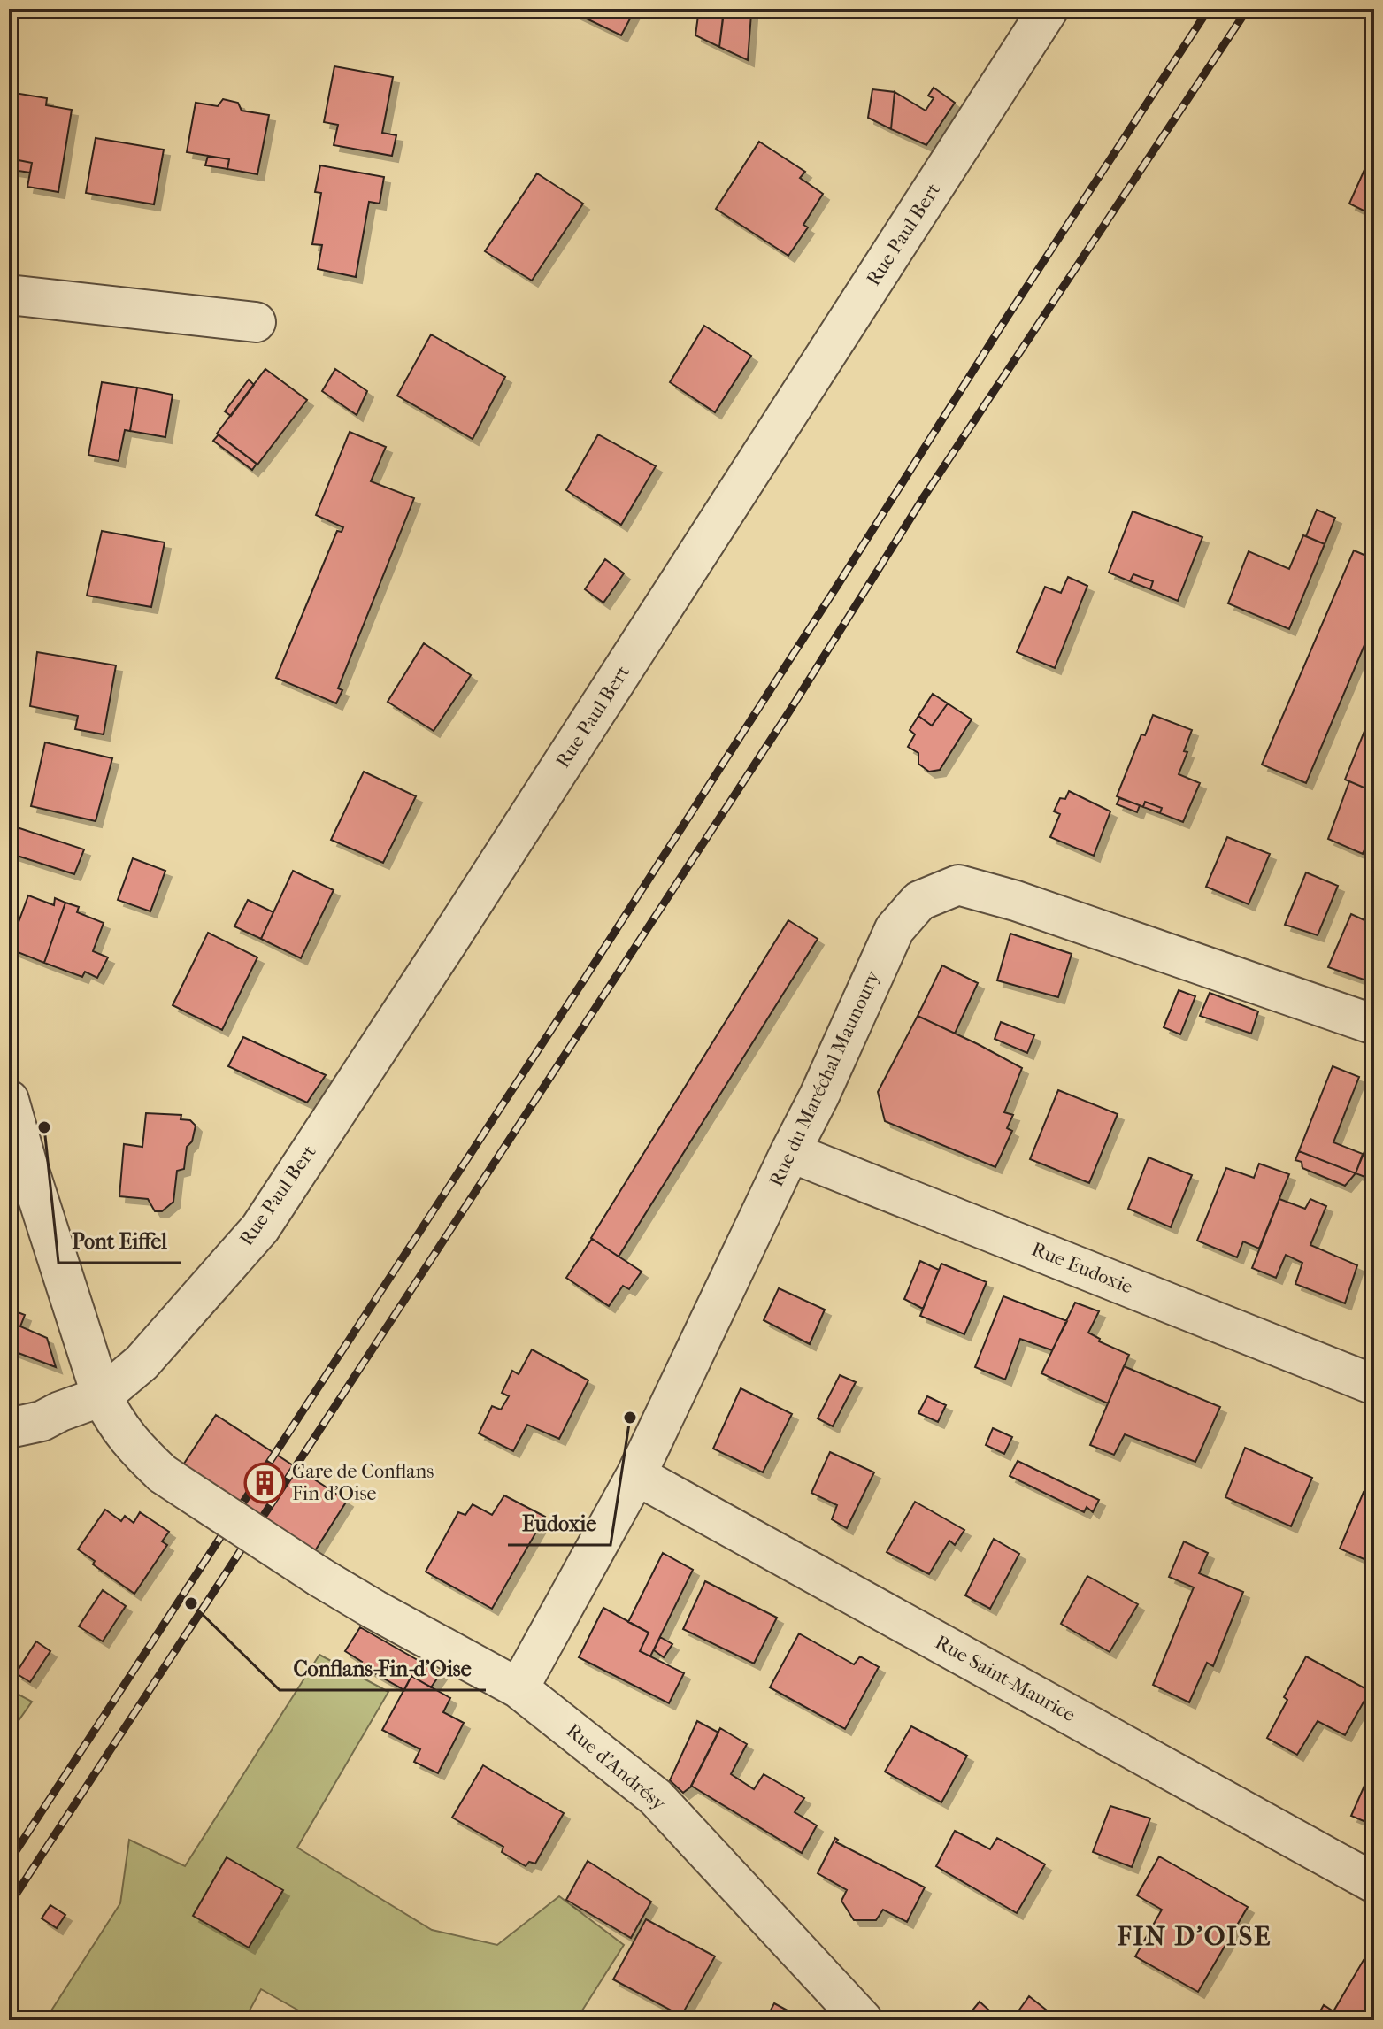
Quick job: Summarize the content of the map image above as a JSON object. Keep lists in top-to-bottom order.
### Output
{
  "streets": {
    "street": [
      "Rue Paul Bert",
      "Rue du Maréchal Maunoury",
      "Rue Eudoxie",
      "Rue Saint-Maurice",
      "Rue d'Andrésy"
    ]
  },
  "crossings": [
    ["Rue Paul Bert", "Rue d'Andrésy"],
    ["Rue du Maréchal Maunoury", "Rue Eudoxie"],
    ["Rue du Maréchal Maunoury", "Rue Saint-Maurice"],
    ["Rue du Maréchal Maunoury", "Rue d'Andrésy"]
  ],
  "districts": ["FIN D'OISE"],
  "places": {
    "other": ["Pont Eiffel", "Eudoxie", "Conflans-Fin-d'Oise"],
    "building": ["Gare de Conflans Fin d'Oise"]
  }
}
